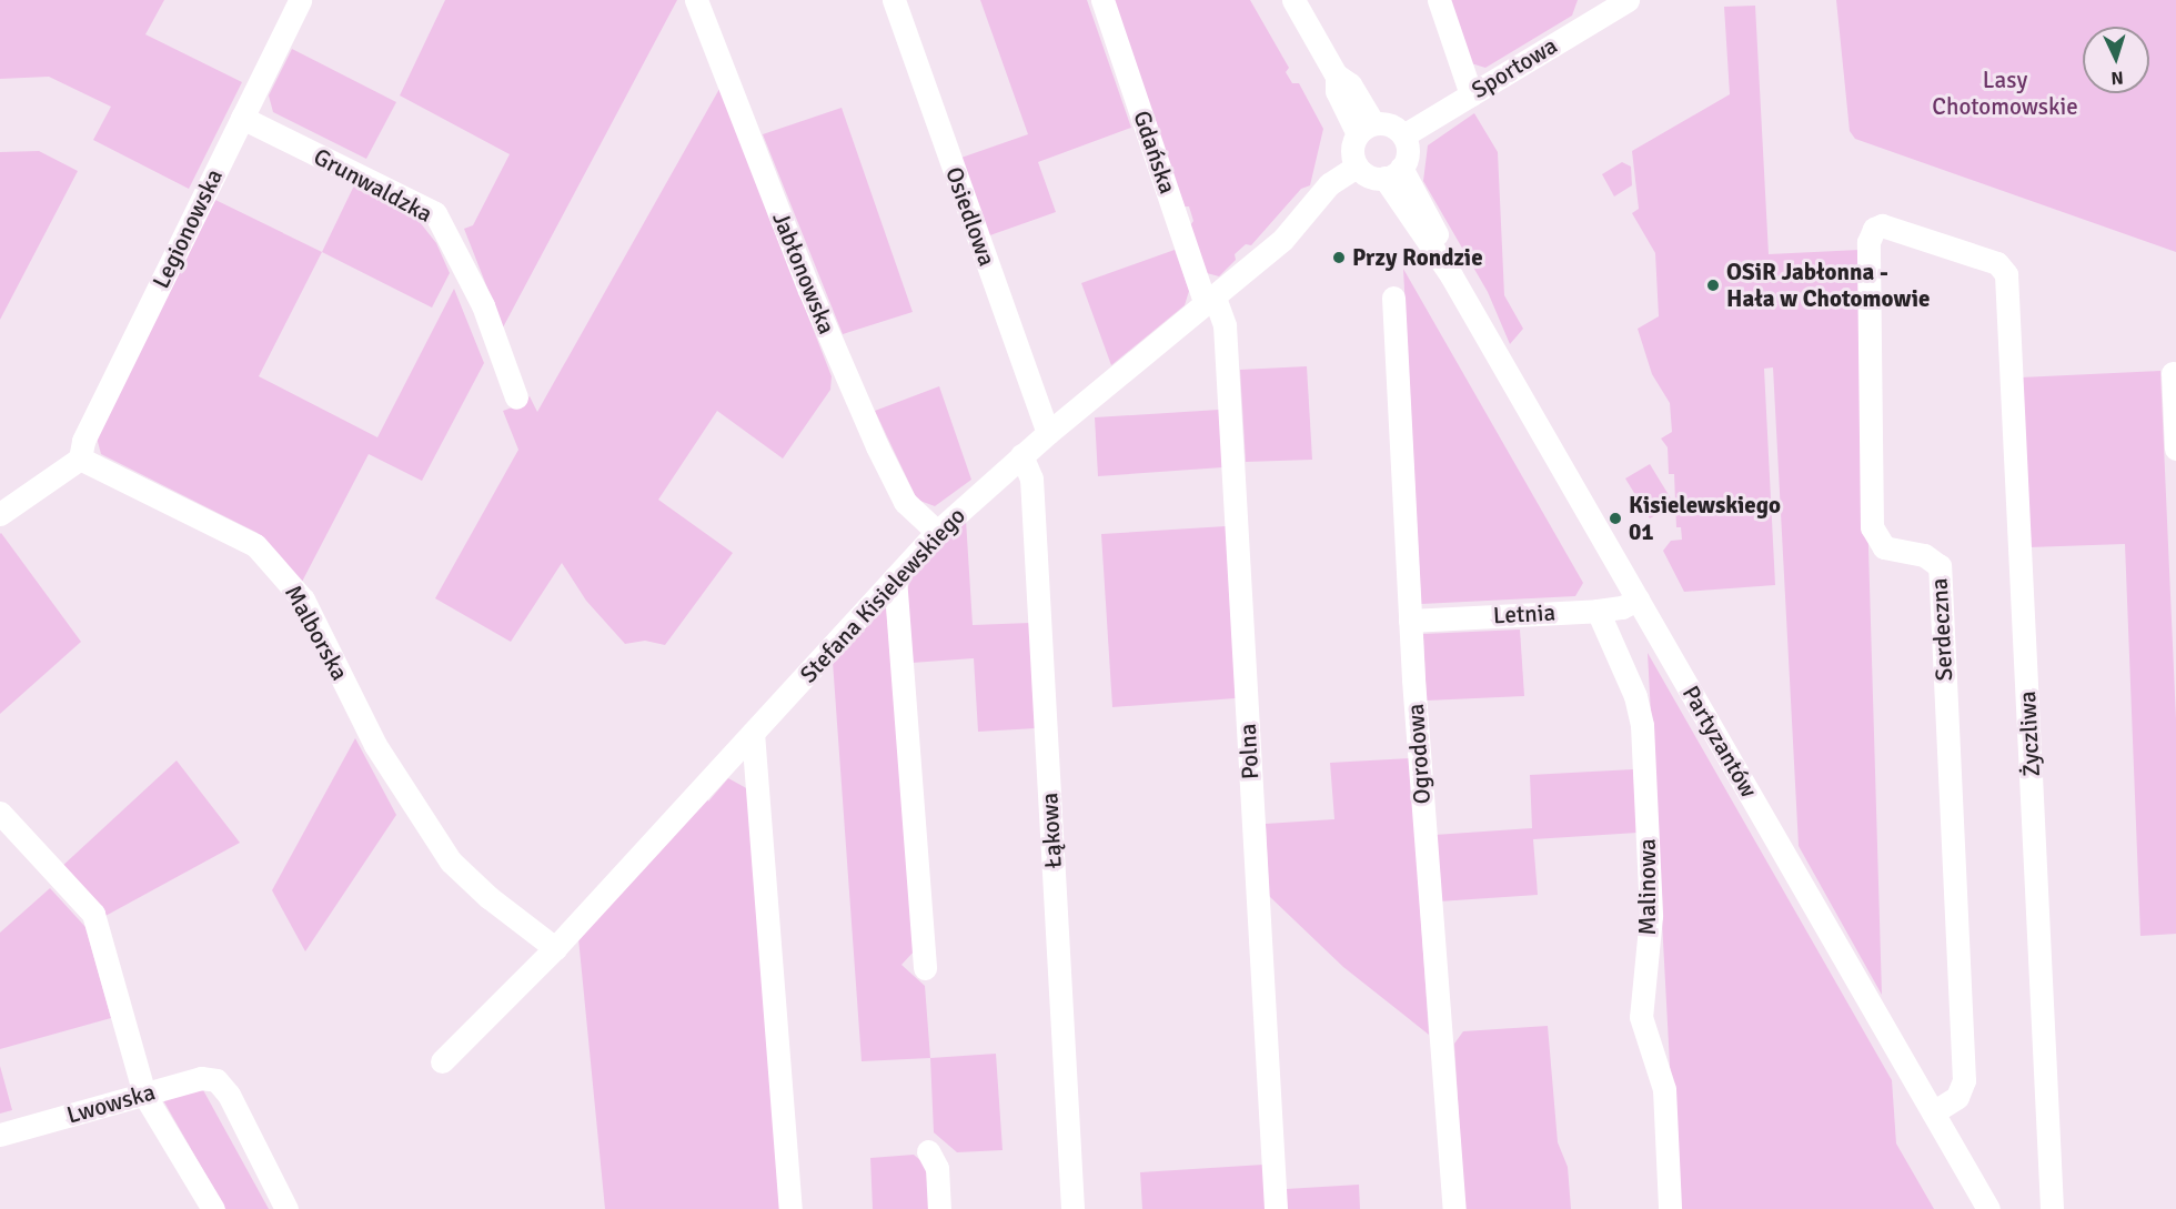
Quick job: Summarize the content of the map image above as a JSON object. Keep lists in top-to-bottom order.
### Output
{
  "streets": {
    "street": [
      "Sportowa",
      "Gdańska",
      "Grunwaldzka",
      "Osiedlowa",
      "Legionowska",
      "Jabłonowska",
      "Stefana Kisielewskiego",
      "Letnia",
      "Serdeczna",
      "Malborska",
      "Życzliwa",
      "Partyzantów",
      "Polna",
      "Ogrodowa",
      "Łąkowa",
      "Malinowa",
      "Lwowska"
    ]
  },
  "crossings": [
    ["Sportowa", "Stefana Kisielewskiego"],
    ["Sportowa", "Partyzantów"],
    ["Gdańska", "Stefana Kisielewskiego"],
    ["Gdańska", "Polna"],
    ["Grunwaldzka", "Legionowska"],
    ["Osiedlowa", "Stefana Kisielewskiego"],
    ["Legionowska", "Malborska"],
    ["Jabłonowska", "Stefana Kisielewskiego"],
    ["Stefana Kisielewskiego", "Malborska"],
    ["Stefana Kisielewskiego", "Partyzantów"],
    ["Stefana Kisielewskiego", "Polna"],
    ["Stefana Kisielewskiego", "Łąkowa"],
    ["Letnia", "Partyzantów"],
    ["Letnia", "Ogrodowa"],
    ["Letnia", "Malinowa"],
    ["Serdeczna", "Życzliwa"],
    ["Serdeczna", "Partyzantów"]
  ],
  "parks": ["Lasy Chotomowskie"],
  "places": ["Przy Rondzie", "OSiR Jabłonna - Hała w Chotomowie", "Kisielewskiego 01"],
  "north": "bottom"
}
